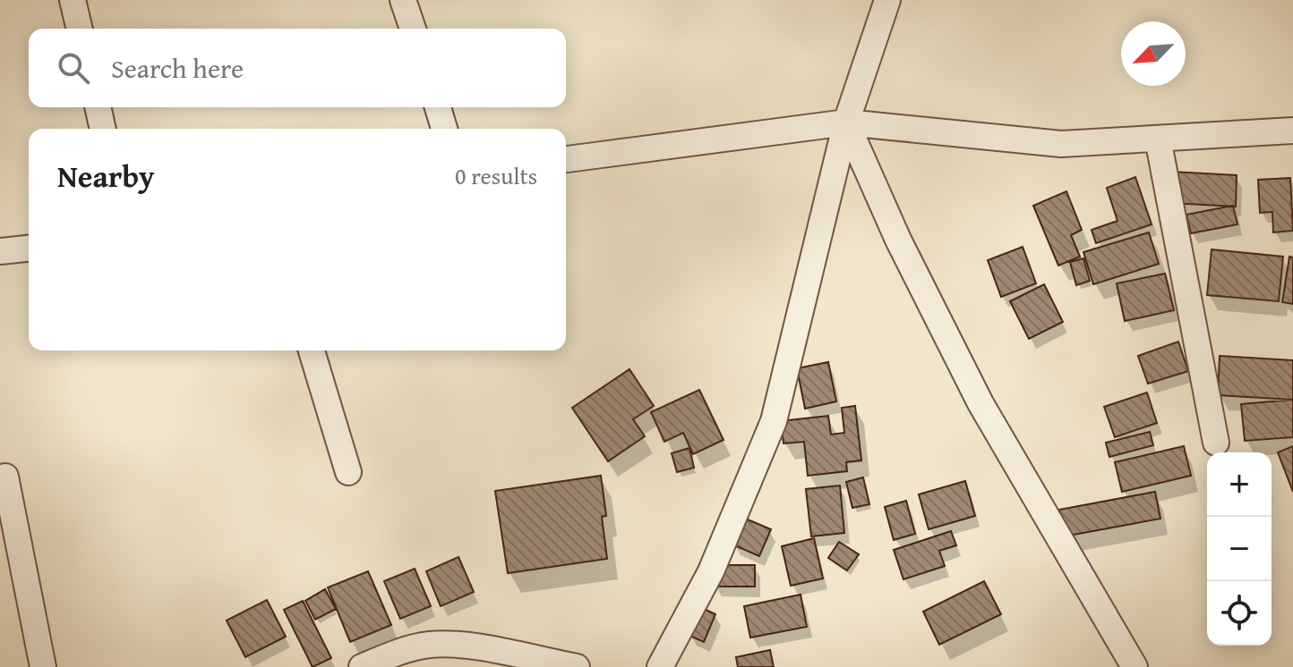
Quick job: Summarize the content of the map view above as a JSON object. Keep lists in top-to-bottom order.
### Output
{
  "north": "bottom left",
  "page": {
    "search": "Search here",
    "heading": ["Nearby", "0 results"],
    "map_buttons": ["+", "−"]
  }
}
